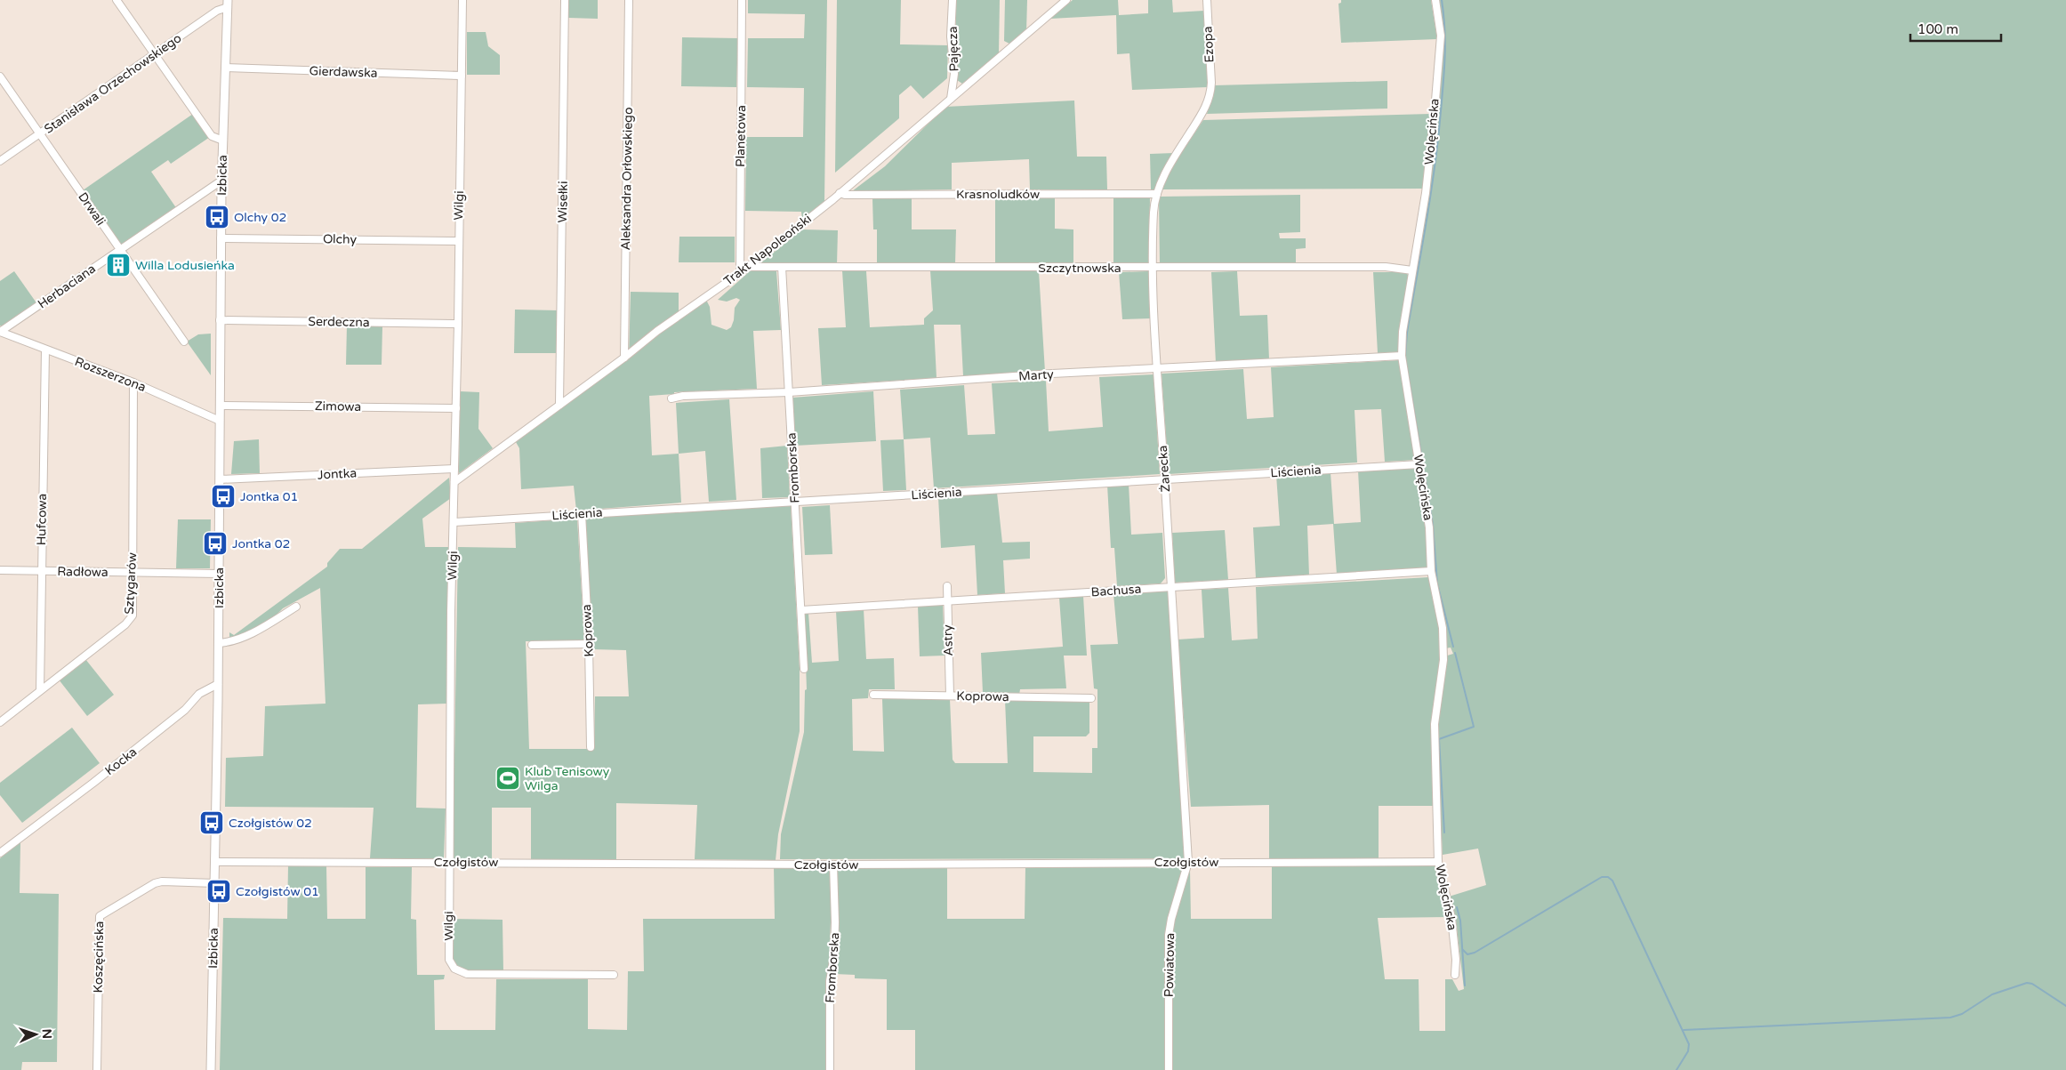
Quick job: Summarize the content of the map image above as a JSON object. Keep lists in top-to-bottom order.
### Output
{
  "streets": {
    "street": [
      "Ezopa",
      "Pajęcza",
      "Gierdawska",
      "Stanisława Orzechowskiego",
      "Wolęcińska",
      "Planetowa",
      "Izbicka",
      "Aleksandra Orłowskiego",
      "Krasnoludków",
      "Wisełki",
      "Wilgi",
      "Drwali",
      "Olchy",
      "Trakt Napoleoński",
      "Szczytnowska",
      "Herbaciana",
      "Serdeczna",
      "Rozszerzona",
      "Marty",
      "Zimowa",
      "Fromborska",
      "Żarecka",
      "Liścienia",
      "Jontka",
      "Hufcowa",
      "Radłowa",
      "Sztygarów",
      "Bachusa",
      "Koprowa",
      "Astry",
      "Kocka",
      "Czołgistów",
      "Koszęcińska",
      "Powiatowa"
    ]
  },
  "crossings": [
    ["Ezopa", "Żarecka"],
    ["Pajęcza", "Trakt Napoleoński"],
    ["Gierdawska", "Izbicka"],
    ["Gierdawska", "Wilgi"],
    ["Stanisława Orzechowskiego", "Izbicka"],
    ["Stanisława Orzechowskiego", "Drwali"],
    ["Wolęcińska", "Szczytnowska"],
    ["Wolęcińska", "Marty"],
    ["Wolęcińska", "Liścienia"],
    ["Wolęcińska", "Bachusa"],
    ["Wolęcińska", "Czołgistów"],
    ["Planetowa", "Trakt Napoleoński"],
    ["Izbicka", "Olchy"],
    ["Izbicka", "Herbaciana"],
    ["Izbicka", "Serdeczna"],
    ["Izbicka", "Rozszerzona"],
    ["Izbicka", "Zimowa"],
    ["Izbicka", "Jontka"],
    ["Izbicka", "Radłowa"],
    ["Izbicka", "Kocka"],
    ["Izbicka", "Czołgistów"],
    ["Izbicka", "Koszęcińska"],
    ["Aleksandra Orłowskiego", "Trakt Napoleoński"],
    ["Krasnoludków", "Trakt Napoleoński"],
    ["Krasnoludków", "Żarecka"],
    ["Wisełki", "Trakt Napoleoński"],
    ["Wilgi", "Olchy"],
    ["Wilgi", "Trakt Napoleoński"],
    ["Wilgi", "Serdeczna"],
    ["Wilgi", "Zimowa"],
    ["Wilgi", "Liścienia"],
    ["Wilgi", "Jontka"],
    ["Wilgi", "Czołgistów"],
    ["Drwali", "Herbaciana"],
    ["Trakt Napoleoński", "Szczytnowska"],
    ["Szczytnowska", "Fromborska"],
    ["Szczytnowska", "Żarecka"],
    ["Herbaciana", "Rozszerzona"],
    ["Rozszerzona", "Hufcowa"],
    ["Rozszerzona", "Sztygarów"],
    ["Marty", "Fromborska"],
    ["Marty", "Żarecka"],
    ["Fromborska", "Liścienia"],
    ["Fromborska", "Bachusa"],
    ["Fromborska", "Czołgistów"],
    ["Żarecka", "Liścienia"],
    ["Żarecka", "Bachusa"],
    ["Żarecka", "Czołgistów"],
    ["Żarecka", "Powiatowa"],
    ["Liścienia", "Koprowa"],
    ["Hufcowa", "Radłowa"],
    ["Hufcowa", "Sztygarów"],
    ["Radłowa", "Sztygarów"],
    ["Bachusa", "Astry"],
    ["Koprowa", "Astry"],
    ["Czołgistów", "Powiatowa"]
  ],
  "places": {
    "bus stop": [
      "Olchy 02",
      "Jontka 01",
      "Jontka 02",
      "Czołgistów 02",
      "Czołgistów 01"
    ],
    "building": ["Willa Lodusieńka"],
    "sports": ["Klub Tenisowy Wilga"]
  },
  "scale_bar": "100 m",
  "north": "right"
}
